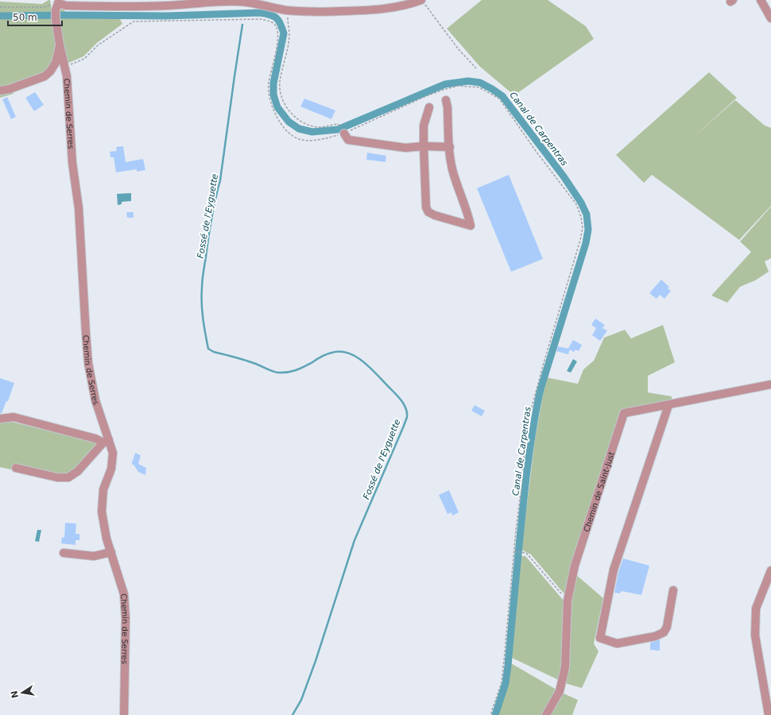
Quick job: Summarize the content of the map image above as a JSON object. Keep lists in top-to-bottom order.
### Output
{
  "streets": {
    "street": ["Chemin de Serres", "Chemin de Saint-Just"]
  },
  "water": ["Canal de Carpentras", "Fossé de l'Eyguette"],
  "scale_bar": "50 m",
  "north": "left"
}
